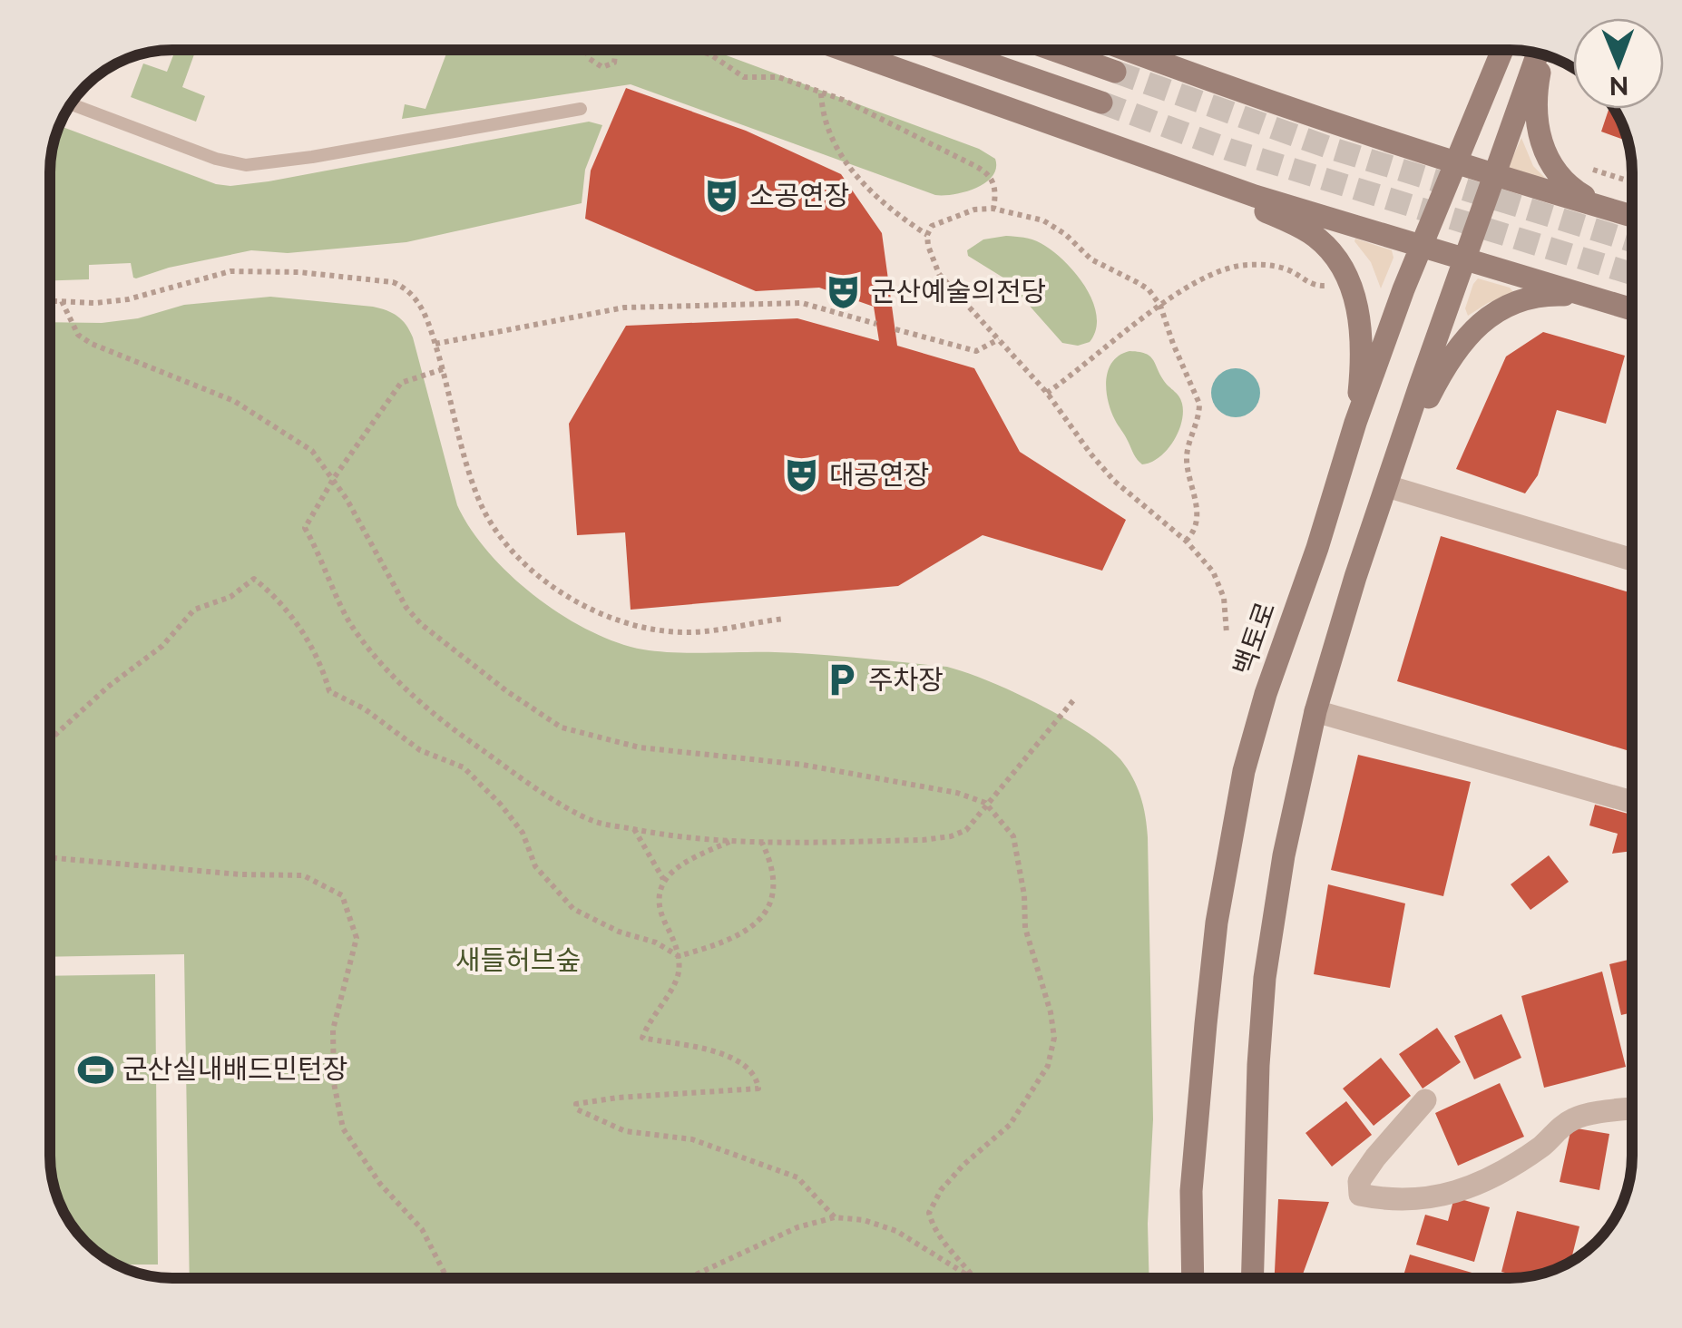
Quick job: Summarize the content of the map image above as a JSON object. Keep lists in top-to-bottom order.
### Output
{
  "streets": {
    "street": ["백토로"]
  },
  "parks": ["새들허브숲"],
  "places": {
    "theatre": ["소공연장", "군산예술의전당", "대공연장"],
    "parking": ["주차장"],
    "sports": ["군산실내배드민턴장"]
  },
  "north": "bottom"
}
